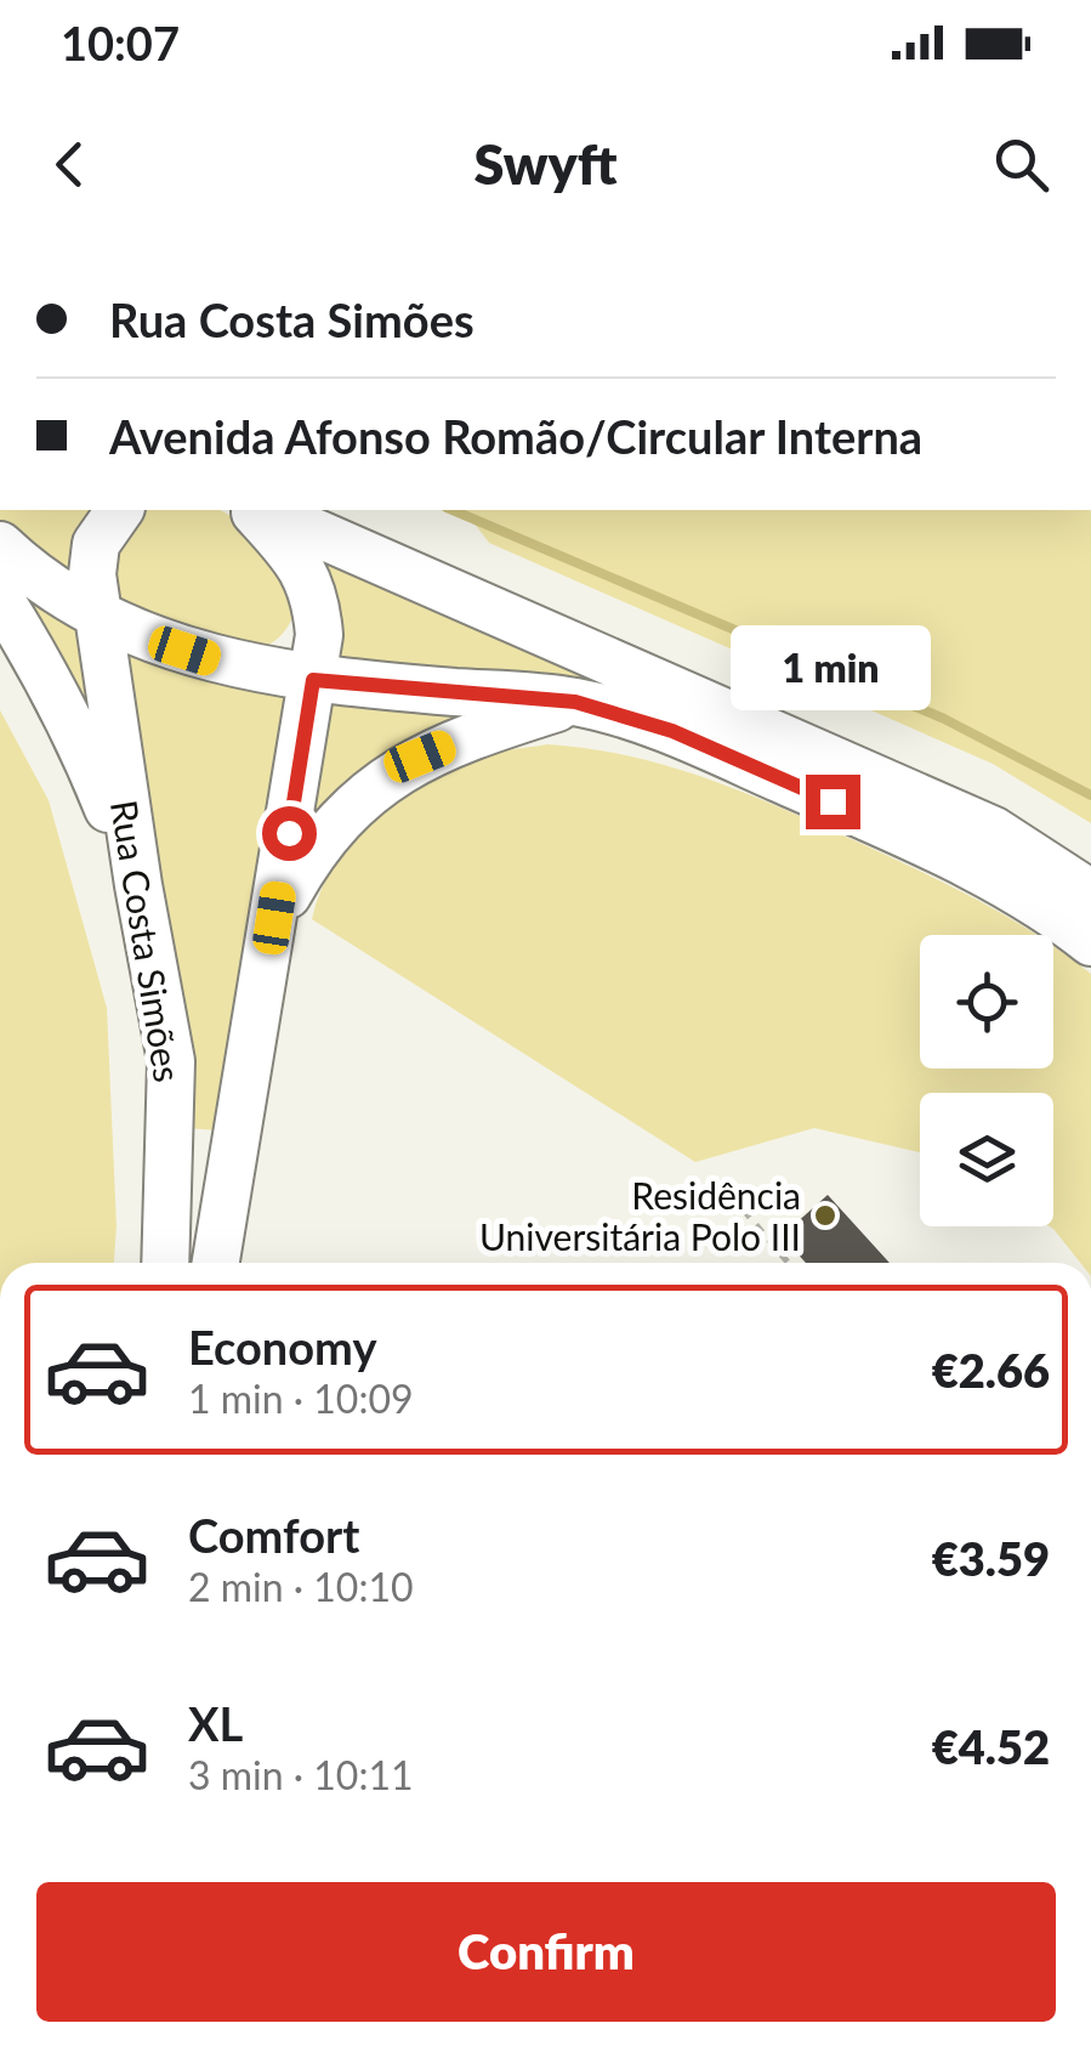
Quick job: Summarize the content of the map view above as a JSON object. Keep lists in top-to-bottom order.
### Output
{
  "streets": {
    "main road": ["Rua Costa Simões"]
  },
  "places": ["Residência Universitária Polo III"],
  "page": {
    "status": "10:07",
    "header": "Swyft",
    "banner": ["Rua Costa Simões", "Avenida Afonso Romão/Circular Interna"],
    "bubble": "1 min",
    "list": [
      {
        "name": "Economy",
        "note": "1 min · 10:09",
        "value": "€2.66"
      },
      {
        "name": "Comfort",
        "note": "2 min · 10:10",
        "value": "€3.59"
      },
      {
        "name": "XL",
        "note": "3 min · 10:11",
        "value": "€4.52"
      }
    ],
    "buttons": "Confirm"
  }
}
